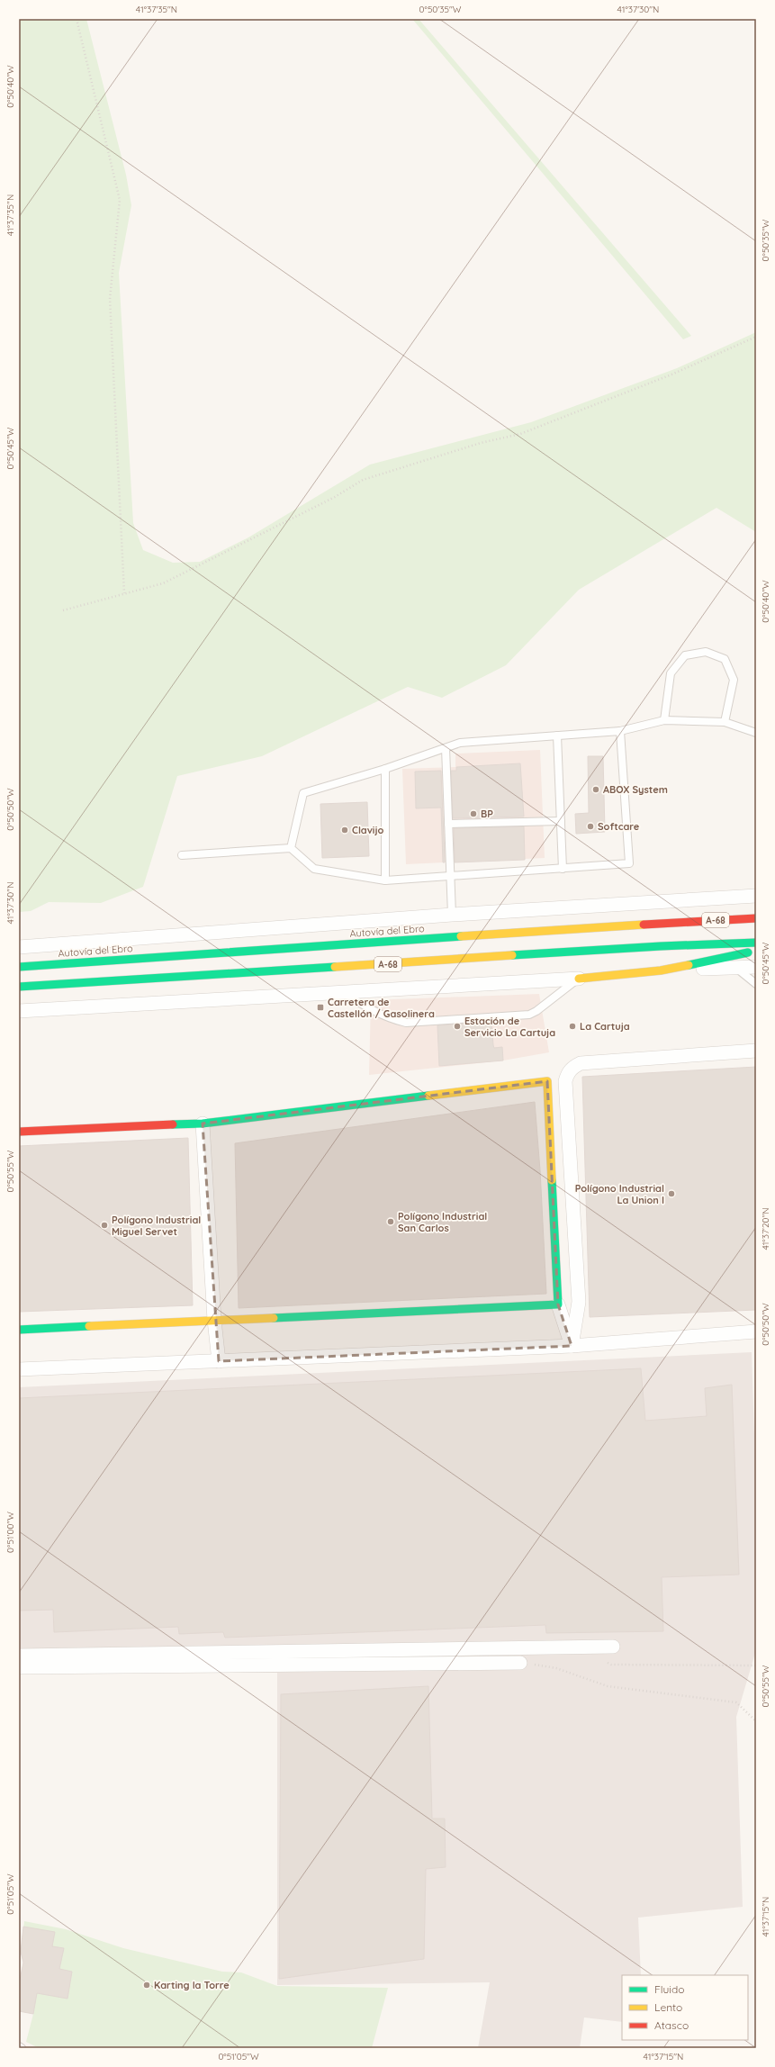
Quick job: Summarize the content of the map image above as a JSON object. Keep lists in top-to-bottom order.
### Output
{
  "streets": {
    "main road": ["A-68", "Autovía del Ebro"]
  },
  "places": {
    "other": [
      "ABOX System",
      "BP",
      "Softcare",
      "Clavijo",
      "Estación de Servicio La Cartuja",
      "La Cartuja",
      "Polígono Industrial La Union I",
      "Polígono Industrial San Carlos",
      "Polígono Industrial Miguel Servet",
      "Karting la Torre"
    ],
    "transit": ["Carretera de Castellón / Gasolinera"]
  },
  "legend": ["Fluido", "Lento", "Atasco"],
  "coordinates": [
    "41°37'35\"N",
    "0°50'35\"W",
    "41°37'30\"N",
    "0°50'40\"W",
    "0°50'45\"W",
    "0°50'50\"W",
    "0°50'55\"W",
    "41°37'20\"N",
    "0°51'00\"W",
    "0°51'05\"W",
    "41°37'15\"N"
  ]
}
